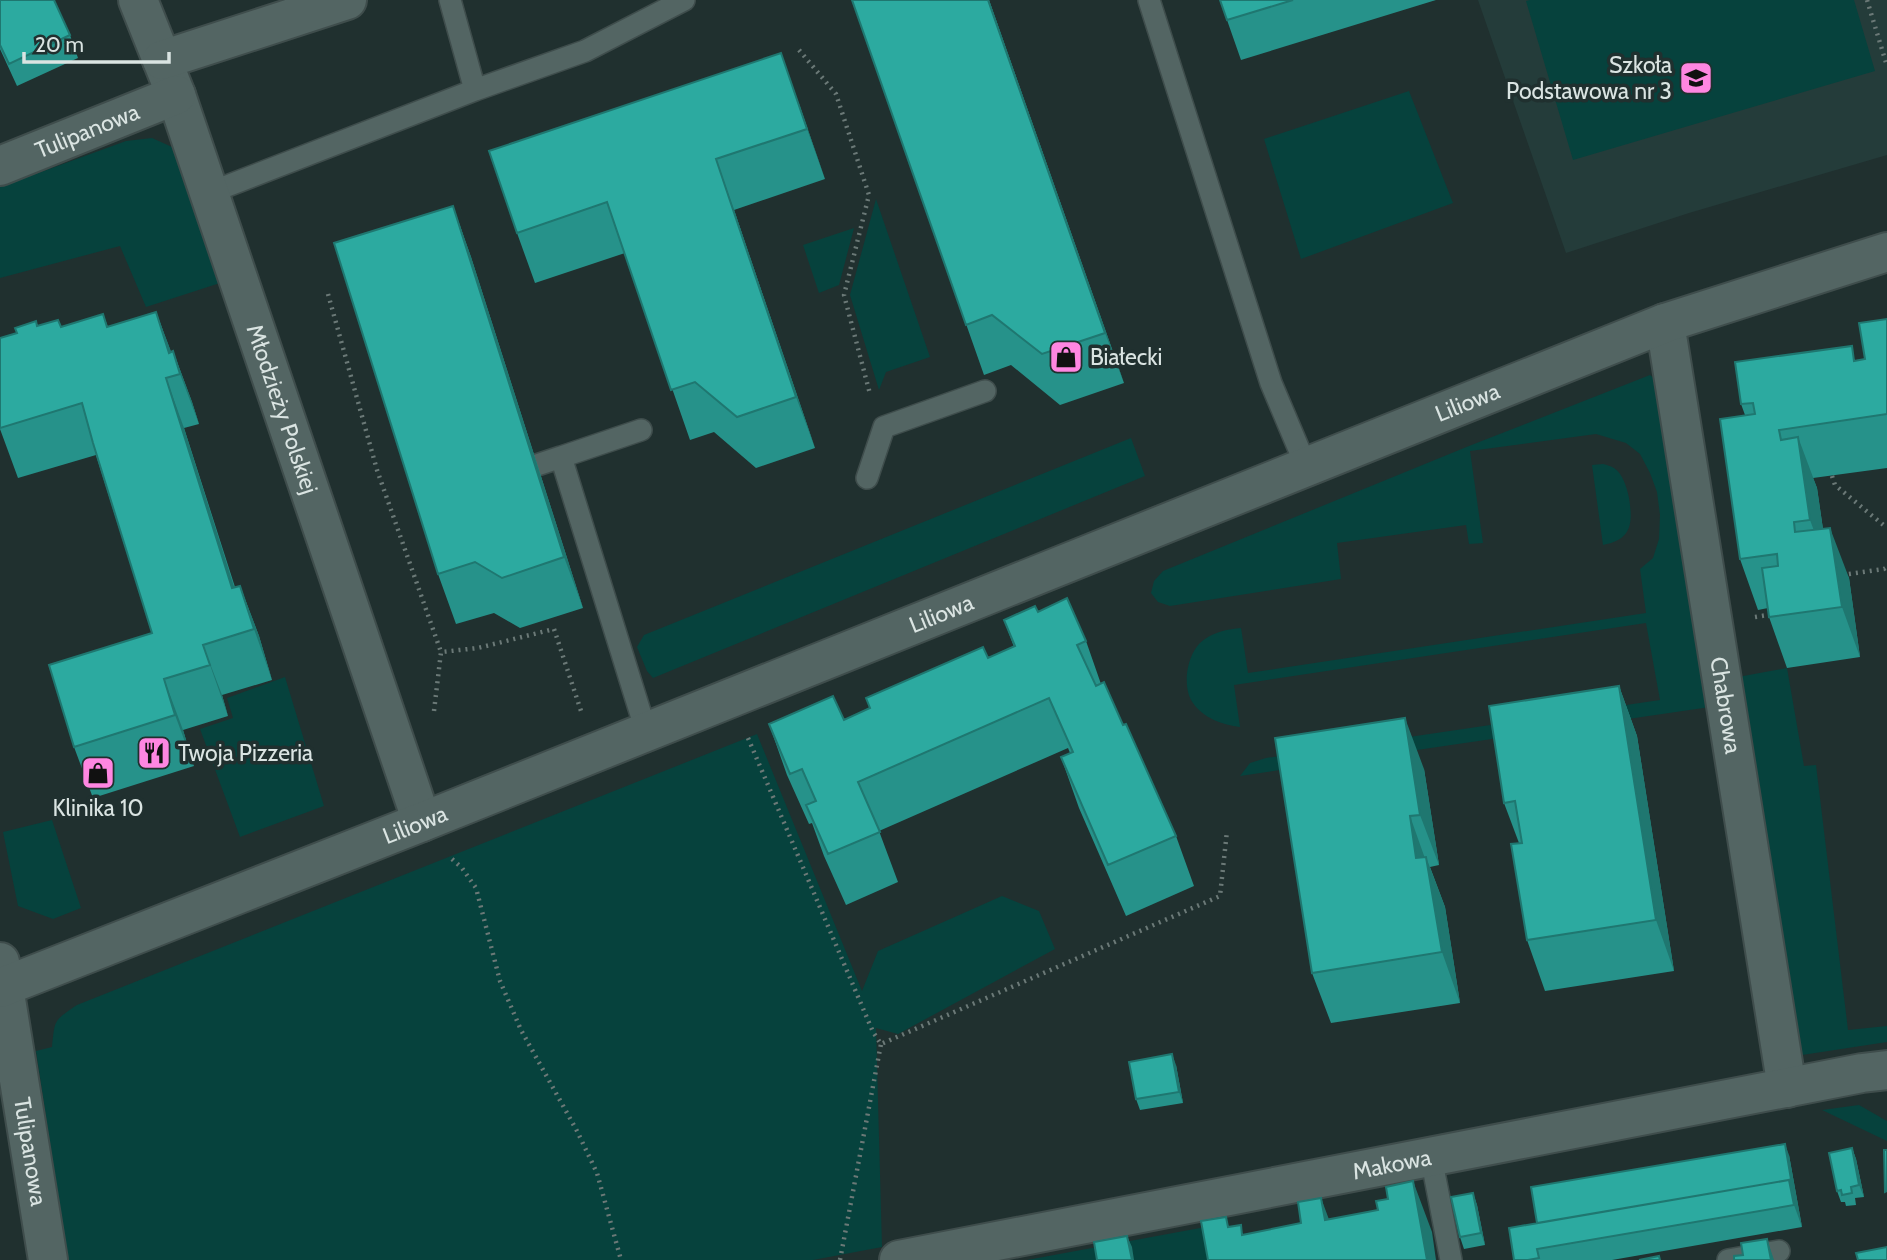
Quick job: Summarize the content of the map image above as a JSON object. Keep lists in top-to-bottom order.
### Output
{
  "streets": {
    "street": [
      "Tulipanowa",
      "Liliowa",
      "Młodzieży Polskiej",
      "Chabrowa",
      "Makowa"
    ]
  },
  "crossings": [
    ["Tulipanowa", "Liliowa"],
    ["Tulipanowa", "Młodzieży Polskiej"],
    ["Liliowa", "Młodzieży Polskiej"],
    ["Liliowa", "Chabrowa"],
    ["Chabrowa", "Makowa"]
  ],
  "places": {
    "school or university": ["Szkoła Podstawowa nr 3"],
    "shop": ["Białecki", "Klinika 10"],
    "restaurant": ["Twoja Pizzeria"]
  },
  "scale_bar": "20 m"
}
